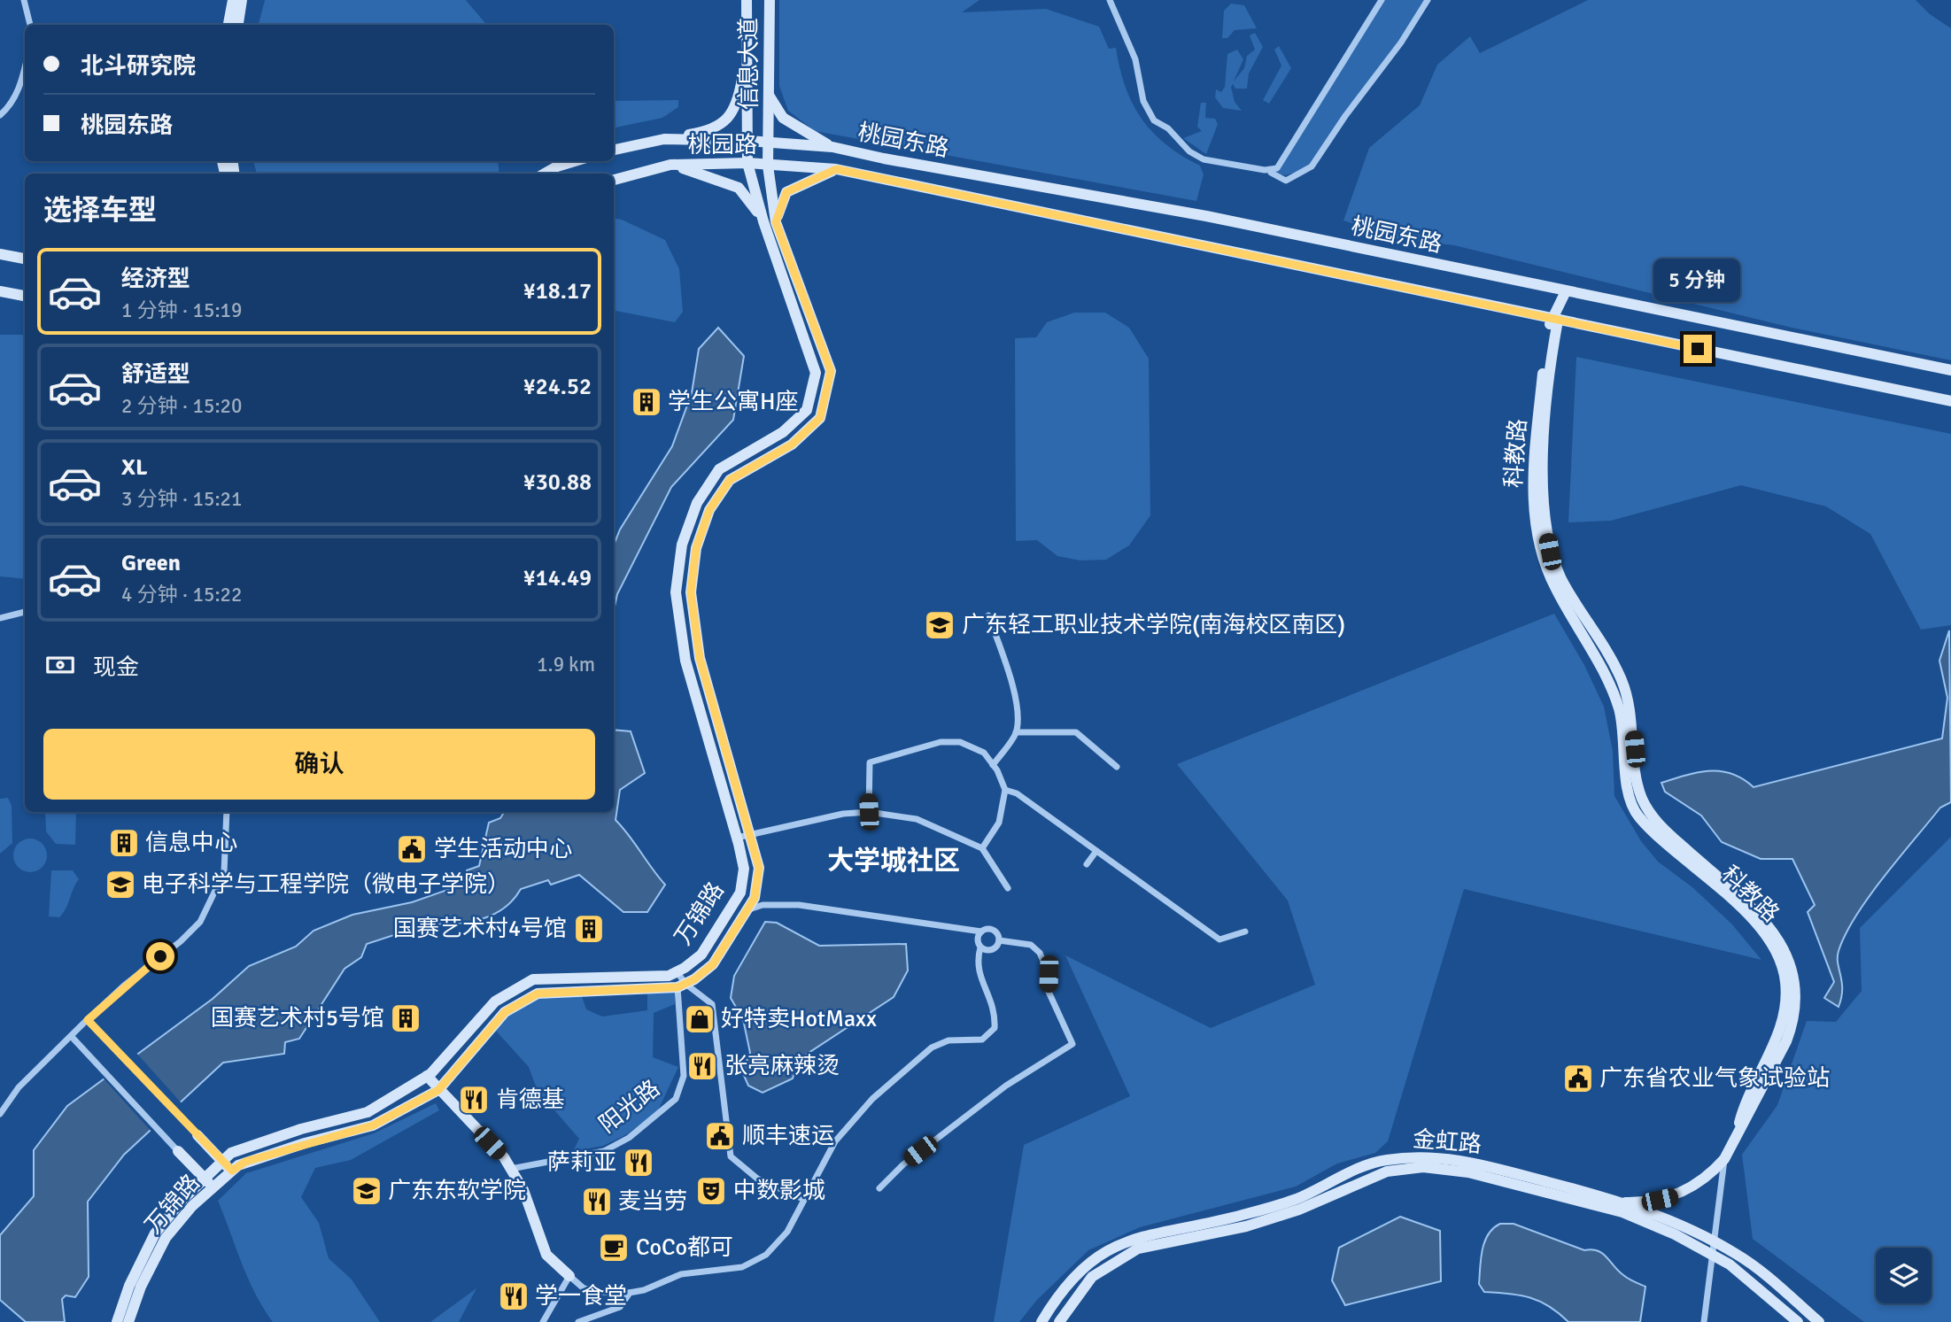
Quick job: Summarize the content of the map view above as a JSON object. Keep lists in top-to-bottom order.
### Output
{
  "streets": {
    "street": [
      "信息大道",
      "桃园东路",
      "桃园路",
      "科教路",
      "万锦路",
      "阳光路",
      "金虹路"
    ]
  },
  "crossings": [
    ["信息大道", "桃园路"],
    ["信息大道", "万锦路"],
    ["桃园东路", "桃园路"],
    ["桃园东路", "科教路"],
    ["桃园路", "万锦路"],
    ["科教路", "金虹路"],
    ["万锦路", "阳光路"]
  ],
  "districts": ["大学城社区"],
  "places": {
    "building": [
      "学生公寓H座",
      "信息中心",
      "国赛艺术村4号馆",
      "国赛艺术村5号馆"
    ],
    "school or university": ["广东轻工职业技术学院(南海校区南区)", "电子科学与工程学院（微电子学院）", "广东东软学院"],
    "public building": ["学生活动中心", "广东省农业气象试验站", "顺丰速运"],
    "shop": ["好特卖HotMaxx"],
    "restaurant": [
      "张亮麻辣烫",
      "肯德基",
      "萨莉亚",
      "麦当劳",
      "学一食堂"
    ],
    "theatre": ["中数影城"],
    "cafe": ["CoCo都可"]
  },
  "page": {
    "banner": ["北斗研究院", "桃园东路"],
    "heading": "选择车型",
    "list": [
      {
        "name": "经济型",
        "note": "1 分钟 · 15:19",
        "value": "¥18.17"
      },
      {
        "name": "舒适型",
        "note": "2 分钟 · 15:20",
        "value": "¥24.52"
      },
      {
        "name": "XL",
        "note": "3 分钟 · 15:21",
        "value": "¥30.88"
      },
      {
        "name": "Green",
        "note": "4 分钟 · 15:22",
        "value": "¥14.49"
      }
    ],
    "bubble": "5 分钟",
    "pay": ["现金", "1.9 km"],
    "buttons": "确认"
  }
}
